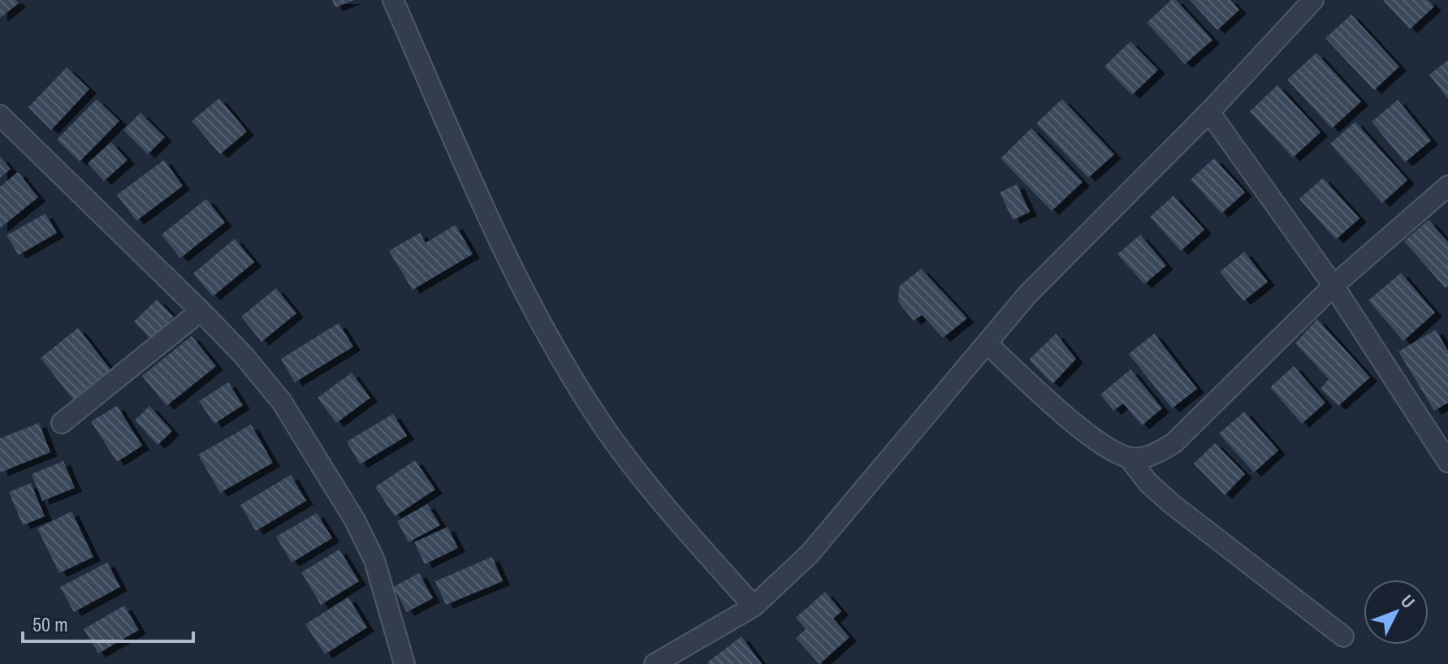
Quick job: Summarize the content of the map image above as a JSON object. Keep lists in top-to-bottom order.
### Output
{
  "scale_bar": "50 m",
  "north": "top right"
}
